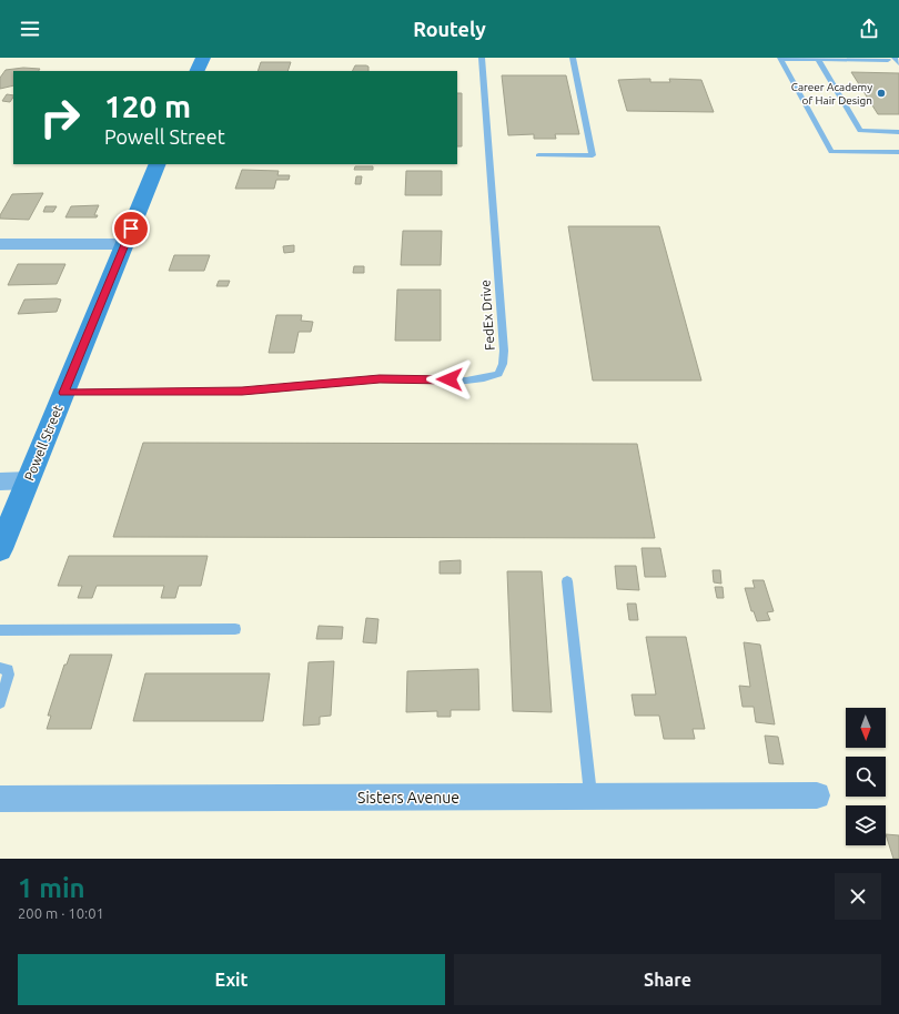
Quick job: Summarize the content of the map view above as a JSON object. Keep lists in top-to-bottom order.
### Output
{
  "streets": {
    "street": ["Powell Street", "Sisters Avenue"],
    "lane": ["FedEx Drive"]
  },
  "crossings": [
    ["FedEx Drive", "Powell Street"]
  ],
  "places": ["Career Academy of Hair Design"],
  "north": "bottom",
  "page": {
    "header": "Routely",
    "turn": ["120 m", "Powell Street"],
    "heading": ["1 min", "200 m · 10:01"],
    "buttons": ["Exit", "Share"]
  }
}
